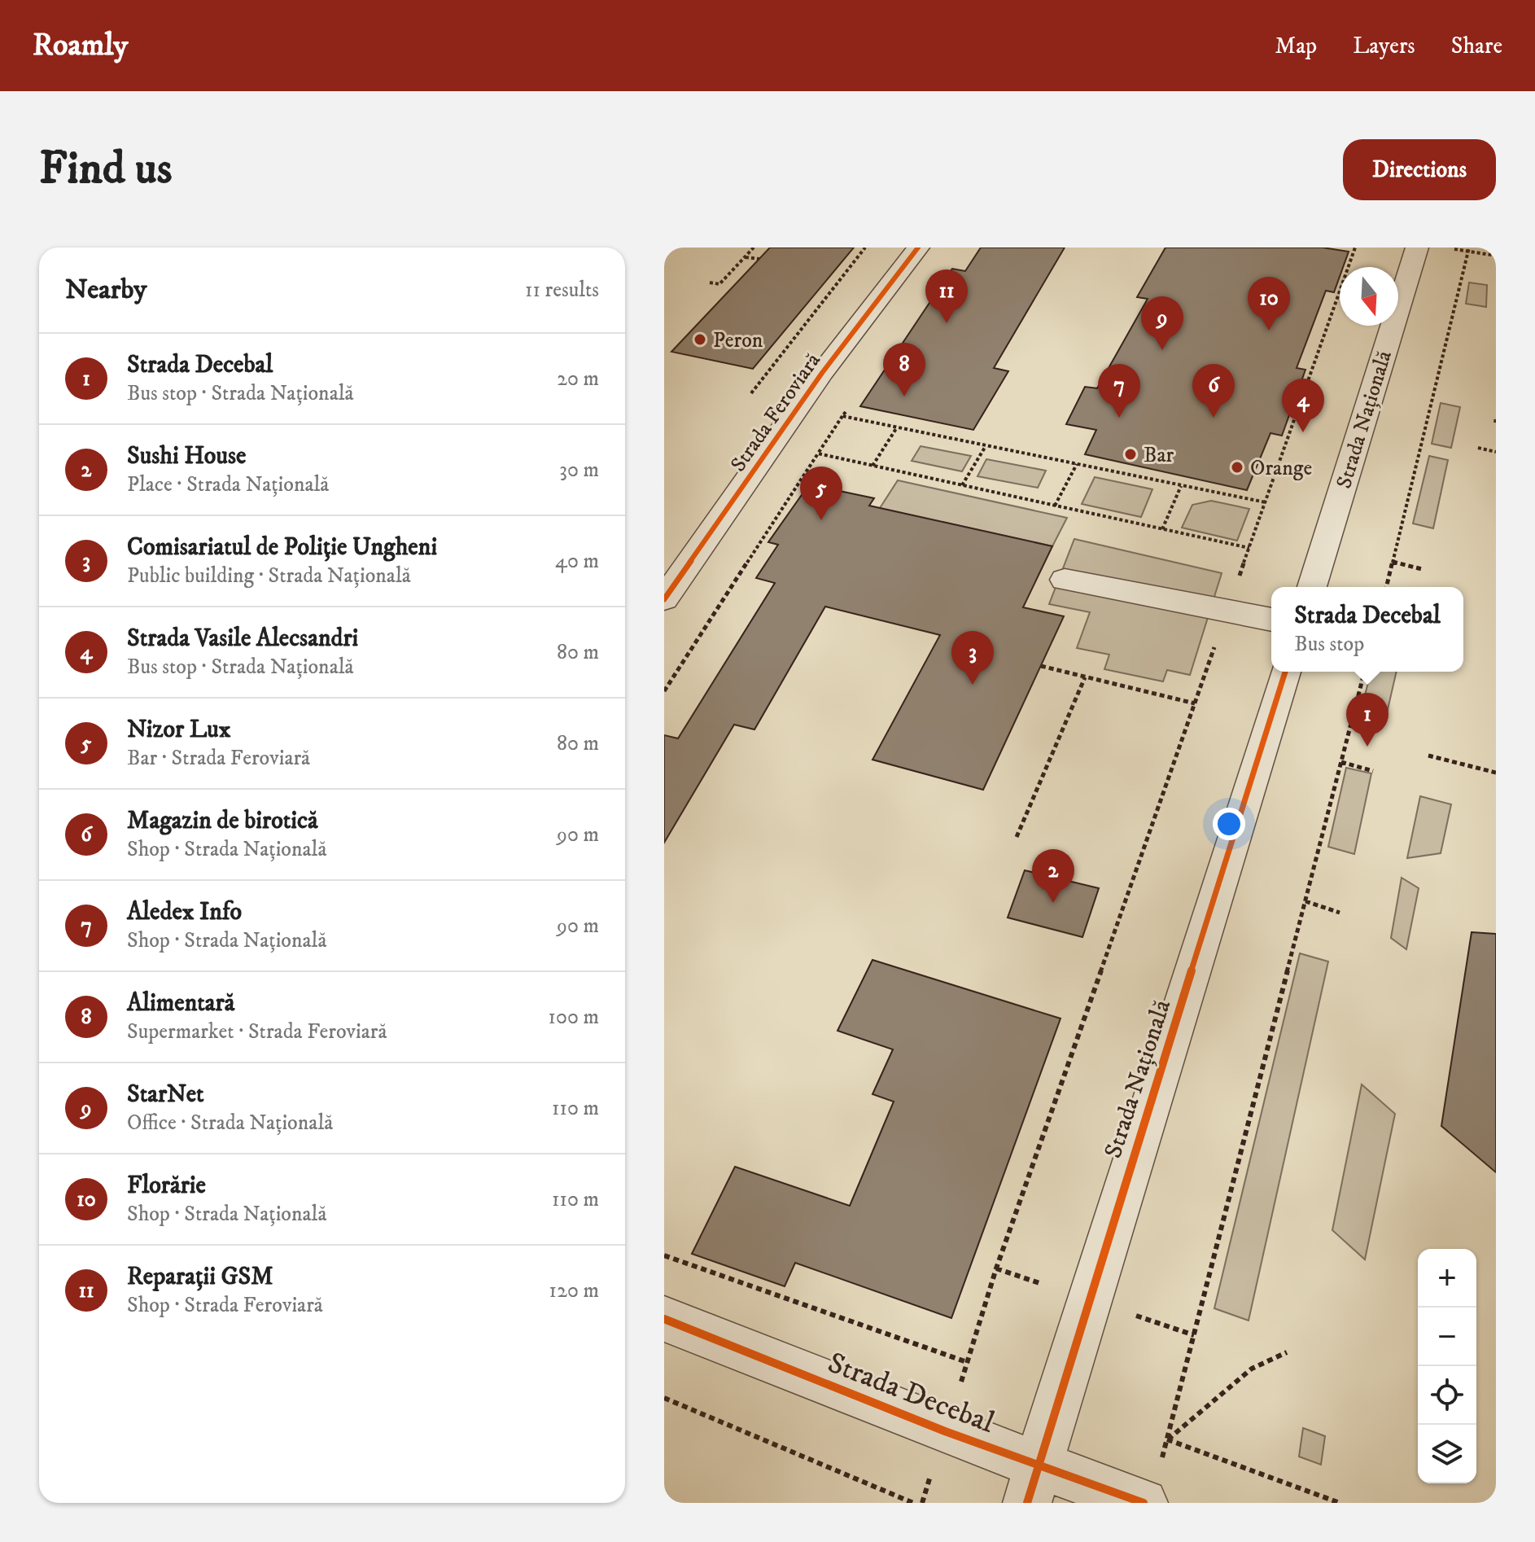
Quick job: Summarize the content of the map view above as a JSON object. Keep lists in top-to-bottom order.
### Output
{
  "streets": {
    "street": ["Strada Feroviară", "Strada Națională", "Strada Decebal"]
  },
  "crossings": [
    ["Strada Națională", "Strada Decebal"]
  ],
  "places": ["Peron", "Bar", "Orange"],
  "north": "bottom",
  "page": {
    "header": "Roamly",
    "nav": ["Map", "Layers", "Share"],
    "buttons": "Directions",
    "title": "Find us",
    "heading": ["Nearby", "11 results"],
    "pins": [
      "11",
      "10",
      "9",
      "8",
      "6",
      "7",
      "4",
      "5",
      "3",
      "1",
      "2"
    ],
    "list": [
      {
        "mark": "1",
        "name": "Strada Decebal",
        "note": "Bus stop · Strada Națională",
        "value": "20 m"
      },
      {
        "mark": "2",
        "name": "Sushi House",
        "note": "Place · Strada Națională",
        "value": "30 m"
      },
      {
        "mark": "3",
        "name": "Comisariatul de Poliție Ungheni",
        "note": "Public building · Strada Națională",
        "value": "40 m"
      },
      {
        "mark": "4",
        "name": "Strada Vasile Alecsandri",
        "note": "Bus stop · Strada Națională",
        "value": "80 m"
      },
      {
        "mark": "5",
        "name": "Nizor Lux",
        "note": "Bar · Strada Feroviară",
        "value": "80 m"
      },
      {
        "mark": "6",
        "name": "Magazin de birotică",
        "note": "Shop · Strada Națională",
        "value": "90 m"
      },
      {
        "mark": "7",
        "name": "Aledex Info",
        "note": "Shop · Strada Națională",
        "value": "90 m"
      },
      {
        "mark": "8",
        "name": "Alimentară",
        "note": "Supermarket · Strada Feroviară",
        "value": "100 m"
      },
      {
        "mark": "9",
        "name": "StarNet",
        "note": "Office · Strada Națională",
        "value": "110 m"
      },
      {
        "mark": "10",
        "name": "Florărie",
        "note": "Shop · Strada Națională",
        "value": "110 m"
      },
      {
        "mark": "11",
        "name": "Reparații GSM",
        "note": "Shop · Strada Feroviară",
        "value": "120 m"
      }
    ],
    "popup": ["Strada Decebal", "Bus stop"],
    "map_buttons": ["+", "−"]
  }
}
